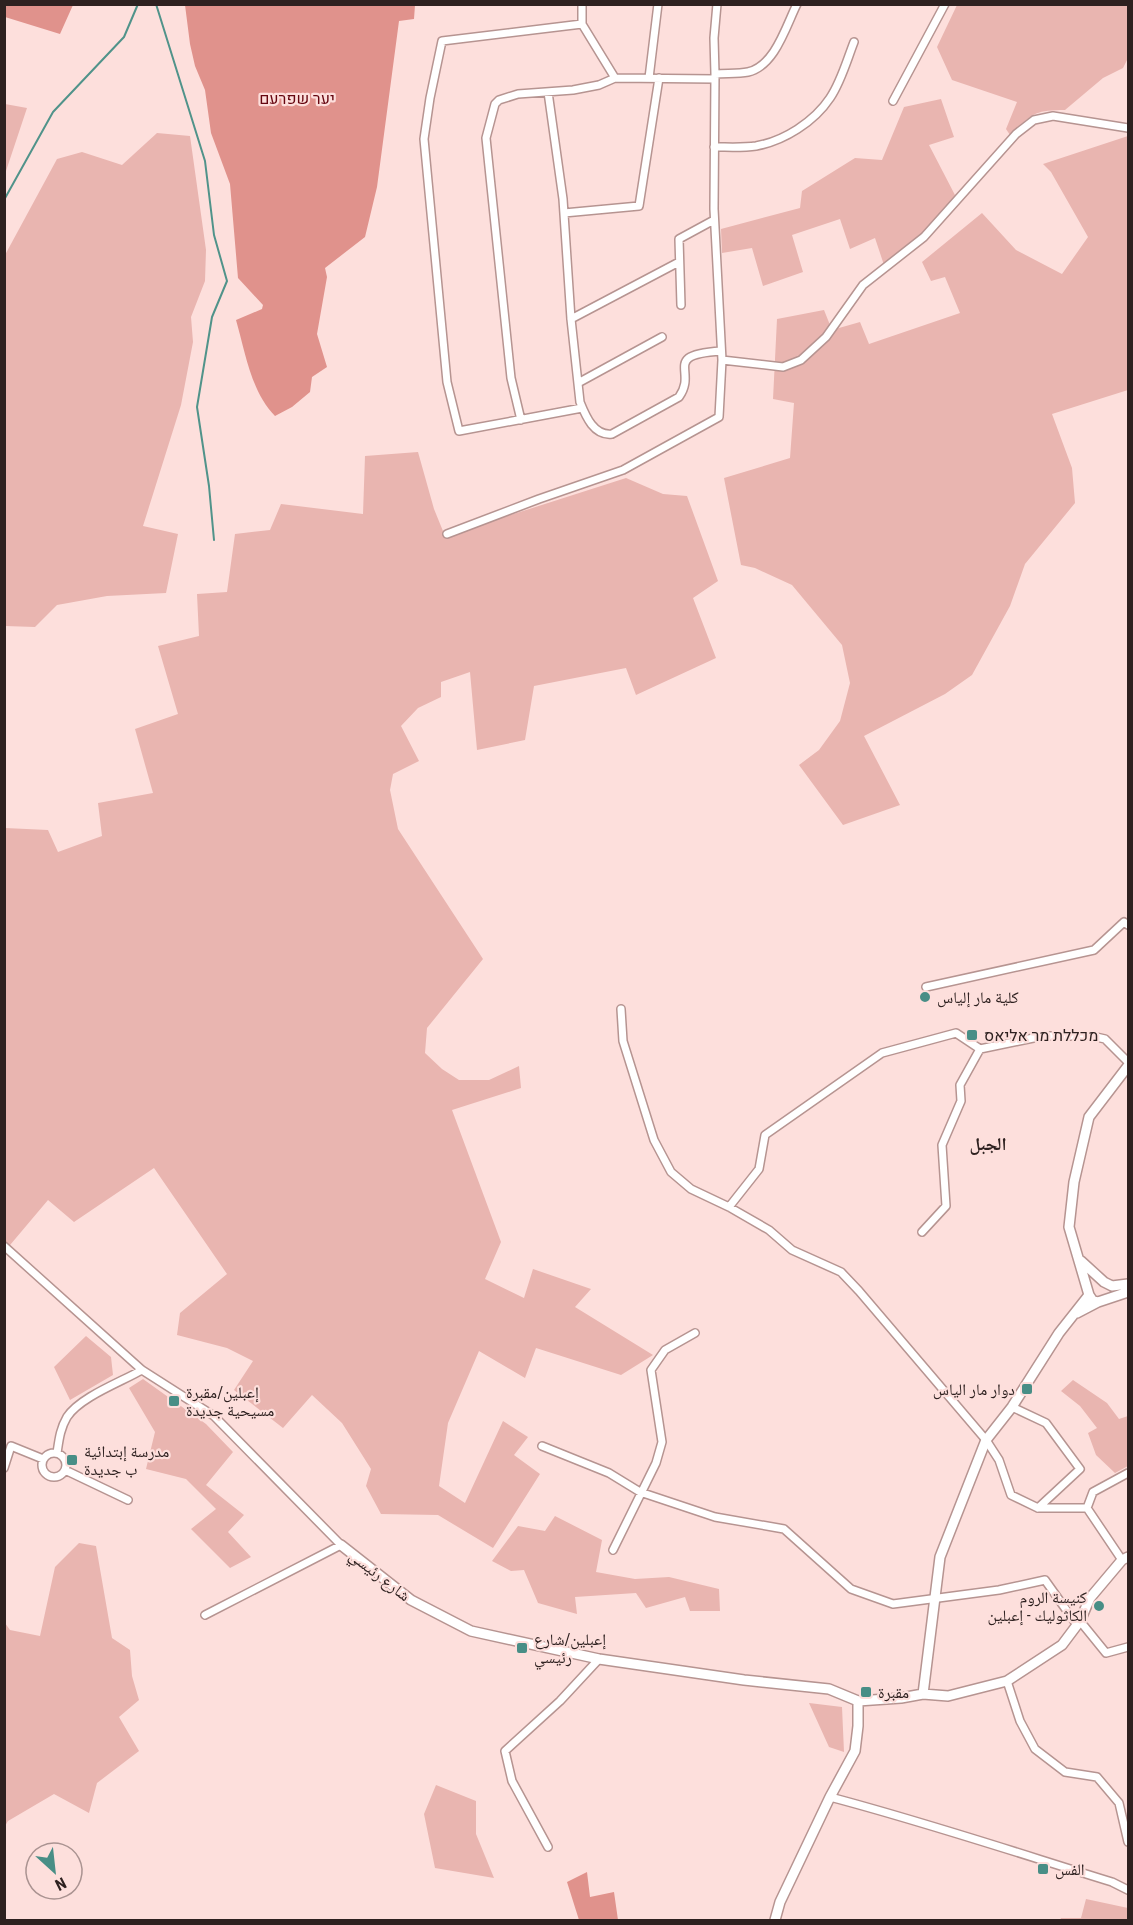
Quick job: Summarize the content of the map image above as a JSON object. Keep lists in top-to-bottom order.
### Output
{
  "streets": {
    "main road": ["شارع رئيسي"]
  },
  "districts": ["الجبل"],
  "parks": ["יער שפרעם"],
  "places": {
    "other": ["كلية مار إلياس", "كنيسة الروم الكاثوليك - إعبلين"],
    "transit": [
      "מכללת מר אליאס",
      "دوار مار الياس",
      "إعبلين/مقبرة مسيحية جديدة",
      "مدرسة إبتدائية ب جديدة",
      "إعبلين/شارع رئيسي",
      "مقبرة",
      "الفس"
    ]
  },
  "north": "bottom right"
}
